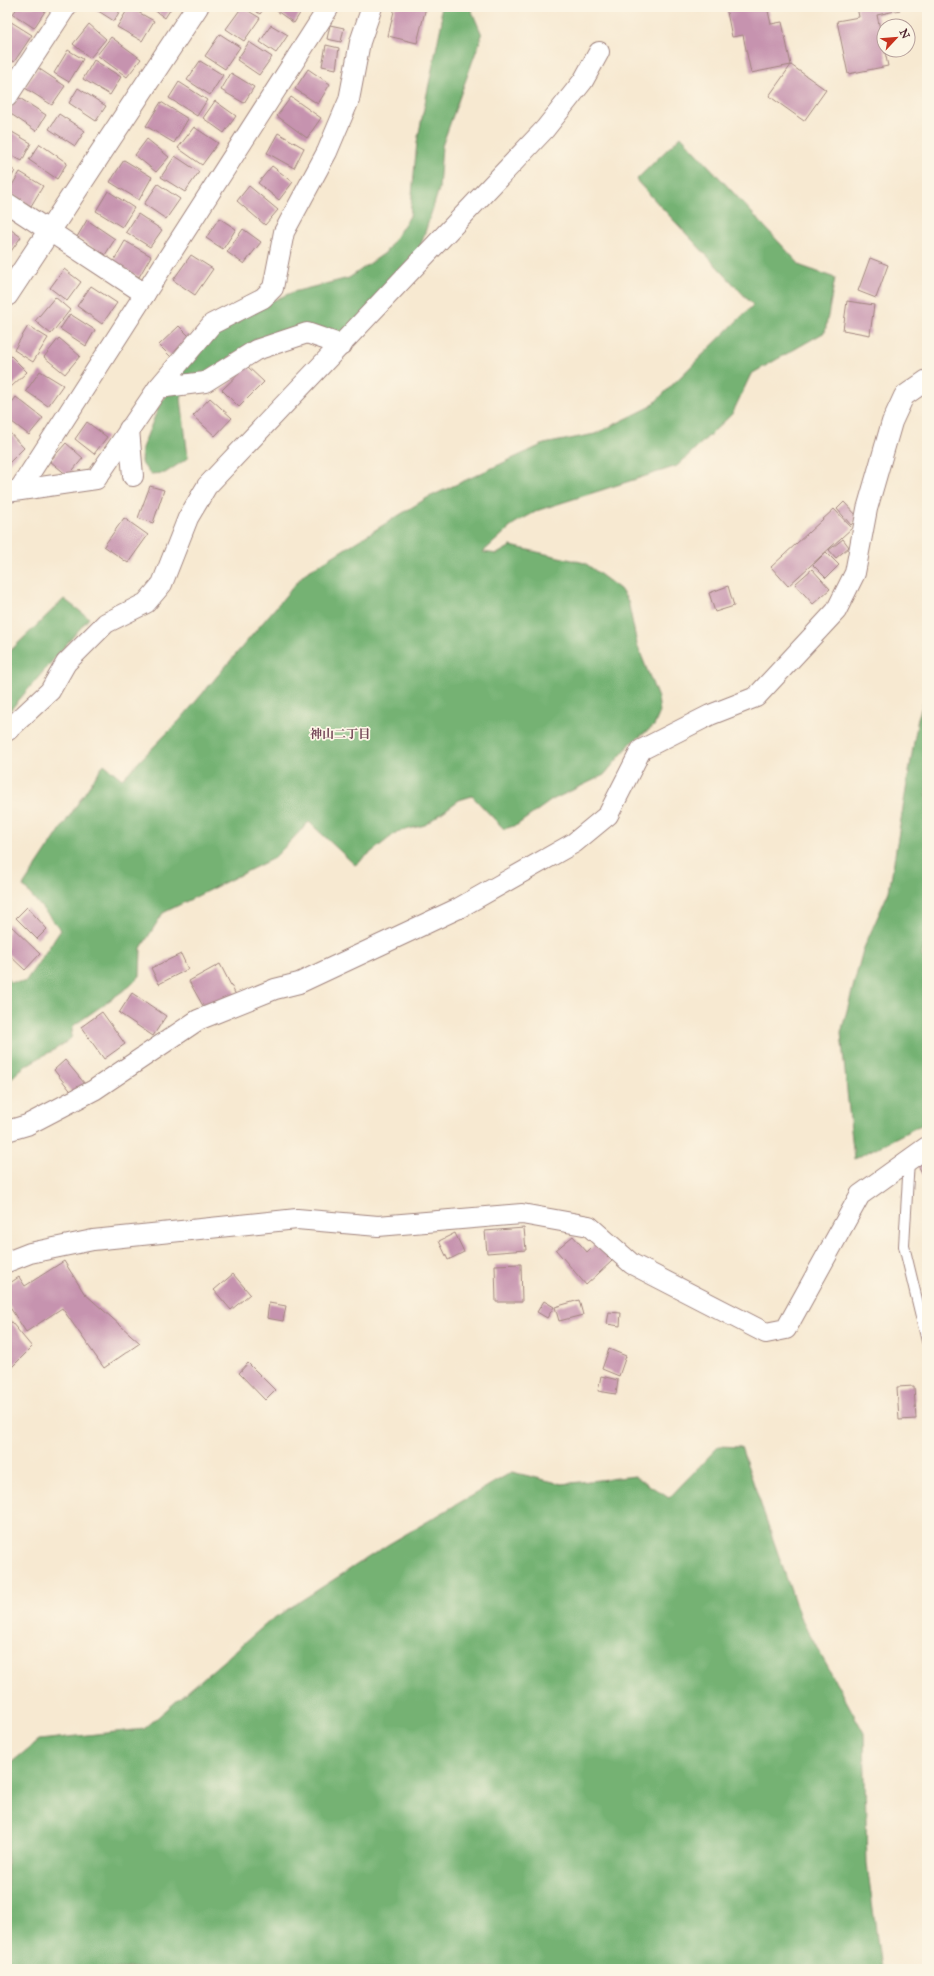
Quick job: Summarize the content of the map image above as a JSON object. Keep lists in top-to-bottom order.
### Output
{
  "districts": ["神山二丁目"],
  "north": "top right"
}
